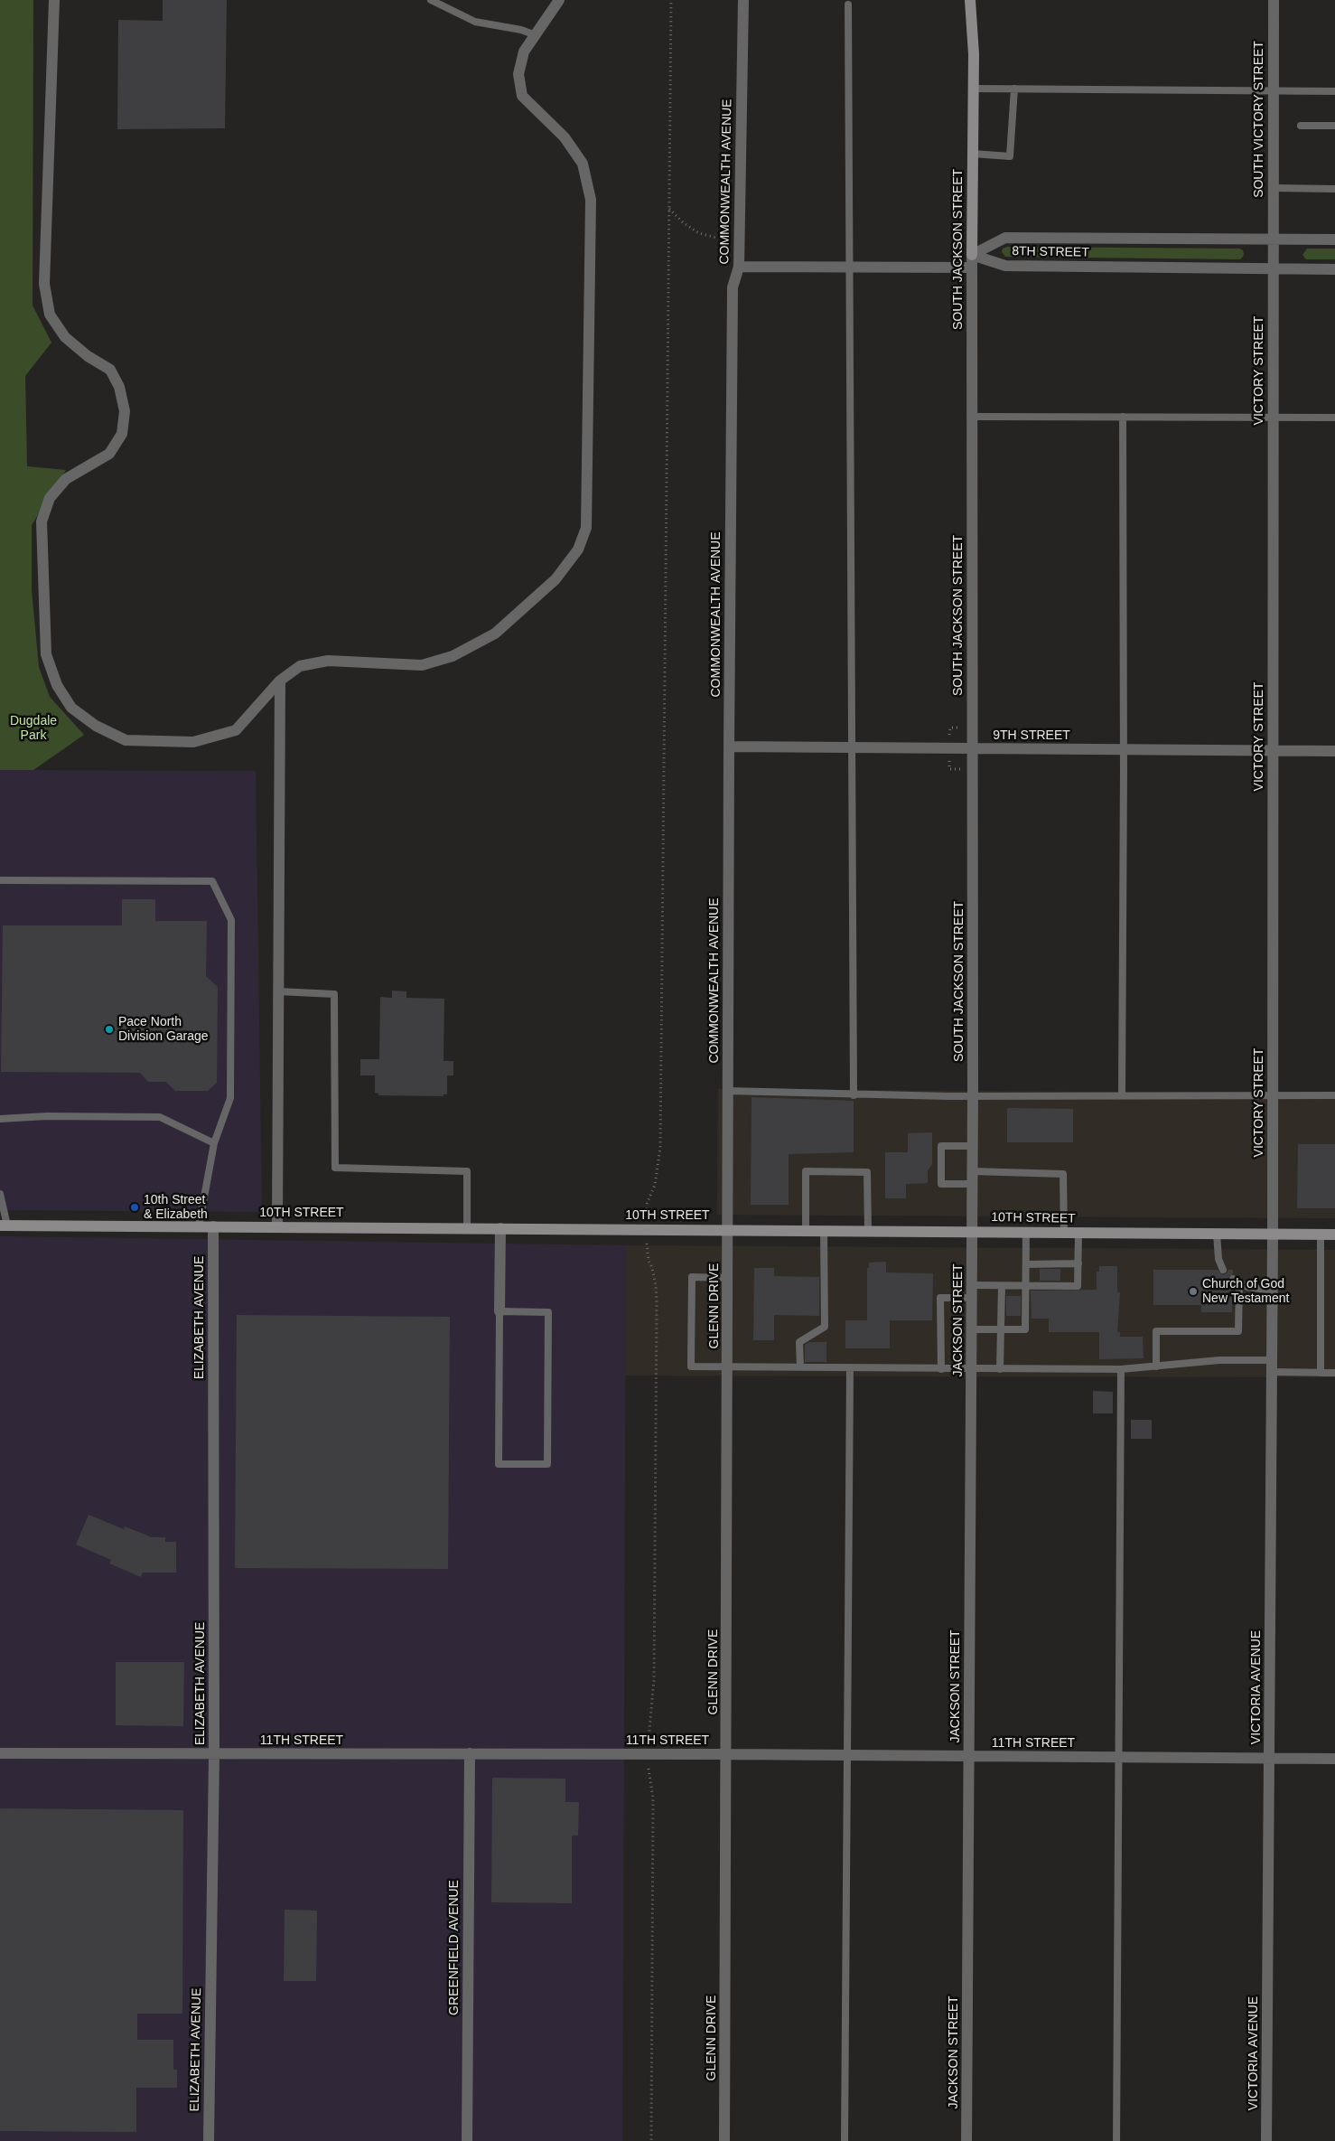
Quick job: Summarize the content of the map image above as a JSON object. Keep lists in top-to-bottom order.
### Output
{
  "streets": {
    "street": [
      "SOUTH VICTORY STREET",
      "COMMONWEALTH AVENUE",
      "SOUTH JACKSON STREET",
      "8TH STREET",
      "VICTORY STREET",
      "9TH STREET",
      "10TH STREET",
      "GLENN DRIVE",
      "ELIZABETH AVENUE",
      "JACKSON STREET",
      "VICTORIA AVENUE",
      "11TH STREET",
      "GREENFIELD AVENUE"
    ]
  },
  "crossings": [
    ["SOUTH VICTORY STREET", "8TH STREET"],
    ["SOUTH VICTORY STREET", "VICTORY STREET"],
    ["COMMONWEALTH AVENUE", "9TH STREET"],
    ["COMMONWEALTH AVENUE", "10TH STREET"],
    ["COMMONWEALTH AVENUE", "GLENN DRIVE"],
    ["SOUTH JACKSON STREET", "8TH STREET"],
    ["SOUTH JACKSON STREET", "9TH STREET"],
    ["SOUTH JACKSON STREET", "10TH STREET"],
    ["SOUTH JACKSON STREET", "JACKSON STREET"],
    ["8TH STREET", "VICTORY STREET"],
    ["VICTORY STREET", "9TH STREET"],
    ["VICTORY STREET", "10TH STREET"],
    ["VICTORY STREET", "VICTORIA AVENUE"],
    ["10TH STREET", "GLENN DRIVE"],
    ["10TH STREET", "ELIZABETH AVENUE"],
    ["10TH STREET", "JACKSON STREET"],
    ["10TH STREET", "VICTORIA AVENUE"],
    ["GLENN DRIVE", "11TH STREET"],
    ["ELIZABETH AVENUE", "11TH STREET"],
    ["JACKSON STREET", "11TH STREET"],
    ["VICTORIA AVENUE", "11TH STREET"],
    ["11TH STREET", "GREENFIELD AVENUE"]
  ],
  "parks": ["Dugdale Park"],
  "places": ["Pace North Division Garage", "10th Street & Elizabeth", "Church of God New Testament"]
}
